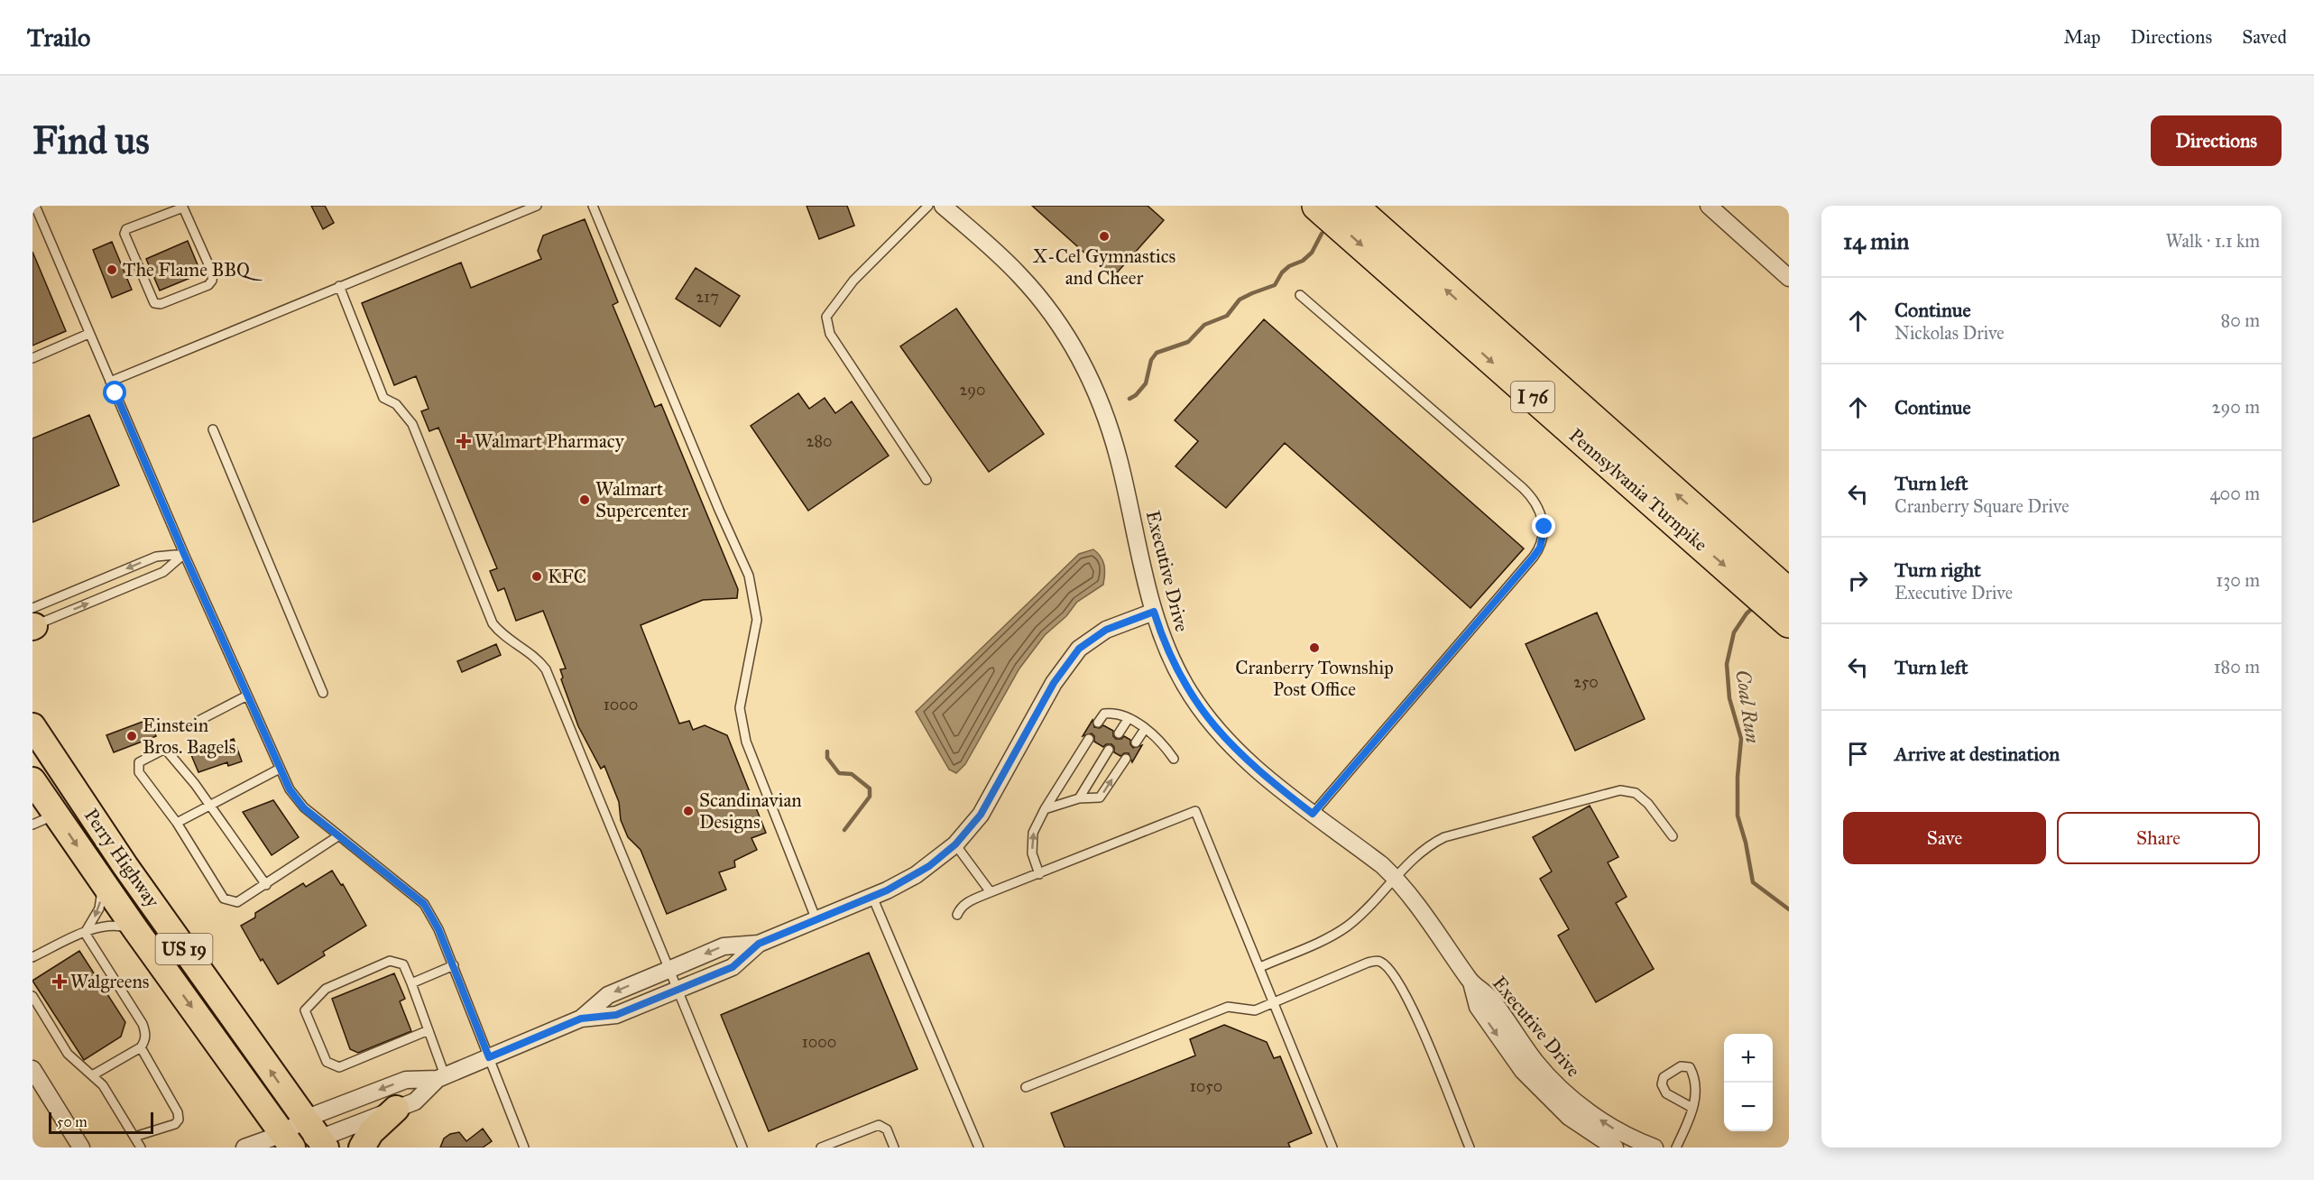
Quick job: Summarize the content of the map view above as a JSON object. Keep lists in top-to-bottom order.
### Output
{
  "streets": {
    "highway": ["I 76", "Pennsylvania Turnpike"],
    "main road": ["Perry Highway", "US 19"],
    "street": ["Executive Drive"]
  },
  "water": ["Coal Run"],
  "places": {
    "other": [
      "X-Cel Gymnastics and Cheer",
      "The Flame BBQ",
      "Walmart Supercenter",
      "KFC",
      "Cranberry Township Post Office",
      "Einstein Bros. Bagels",
      "Scandinavian Designs"
    ],
    "health": ["Walmart Pharmacy", "Walgreens"]
  },
  "house_numbers": [
    "217",
    "290",
    "280",
    "250",
    "1000",
    "1000",
    "1050"
  ],
  "scale_bar": "50 m",
  "page": {
    "header": "Trailo",
    "nav": ["Map", "Directions", "Saved"],
    "buttons": [
      "Directions",
      ["Save", "Share"]
    ],
    "title": "Find us",
    "heading": ["14 min", "Walk · 1.1 km"],
    "list": [
      ["Continue", "Nickolas Drive", "80 m"],
      ["Continue", "290 m"],
      ["Turn left", "Cranberry Square Drive", "400 m"],
      ["Turn right", "Executive Drive", "130 m"],
      ["Turn left", "180 m"],
      "Arrive at destination"
    ],
    "map_buttons": ["+", "−"],
    "scale": "50 m"
  }
}
